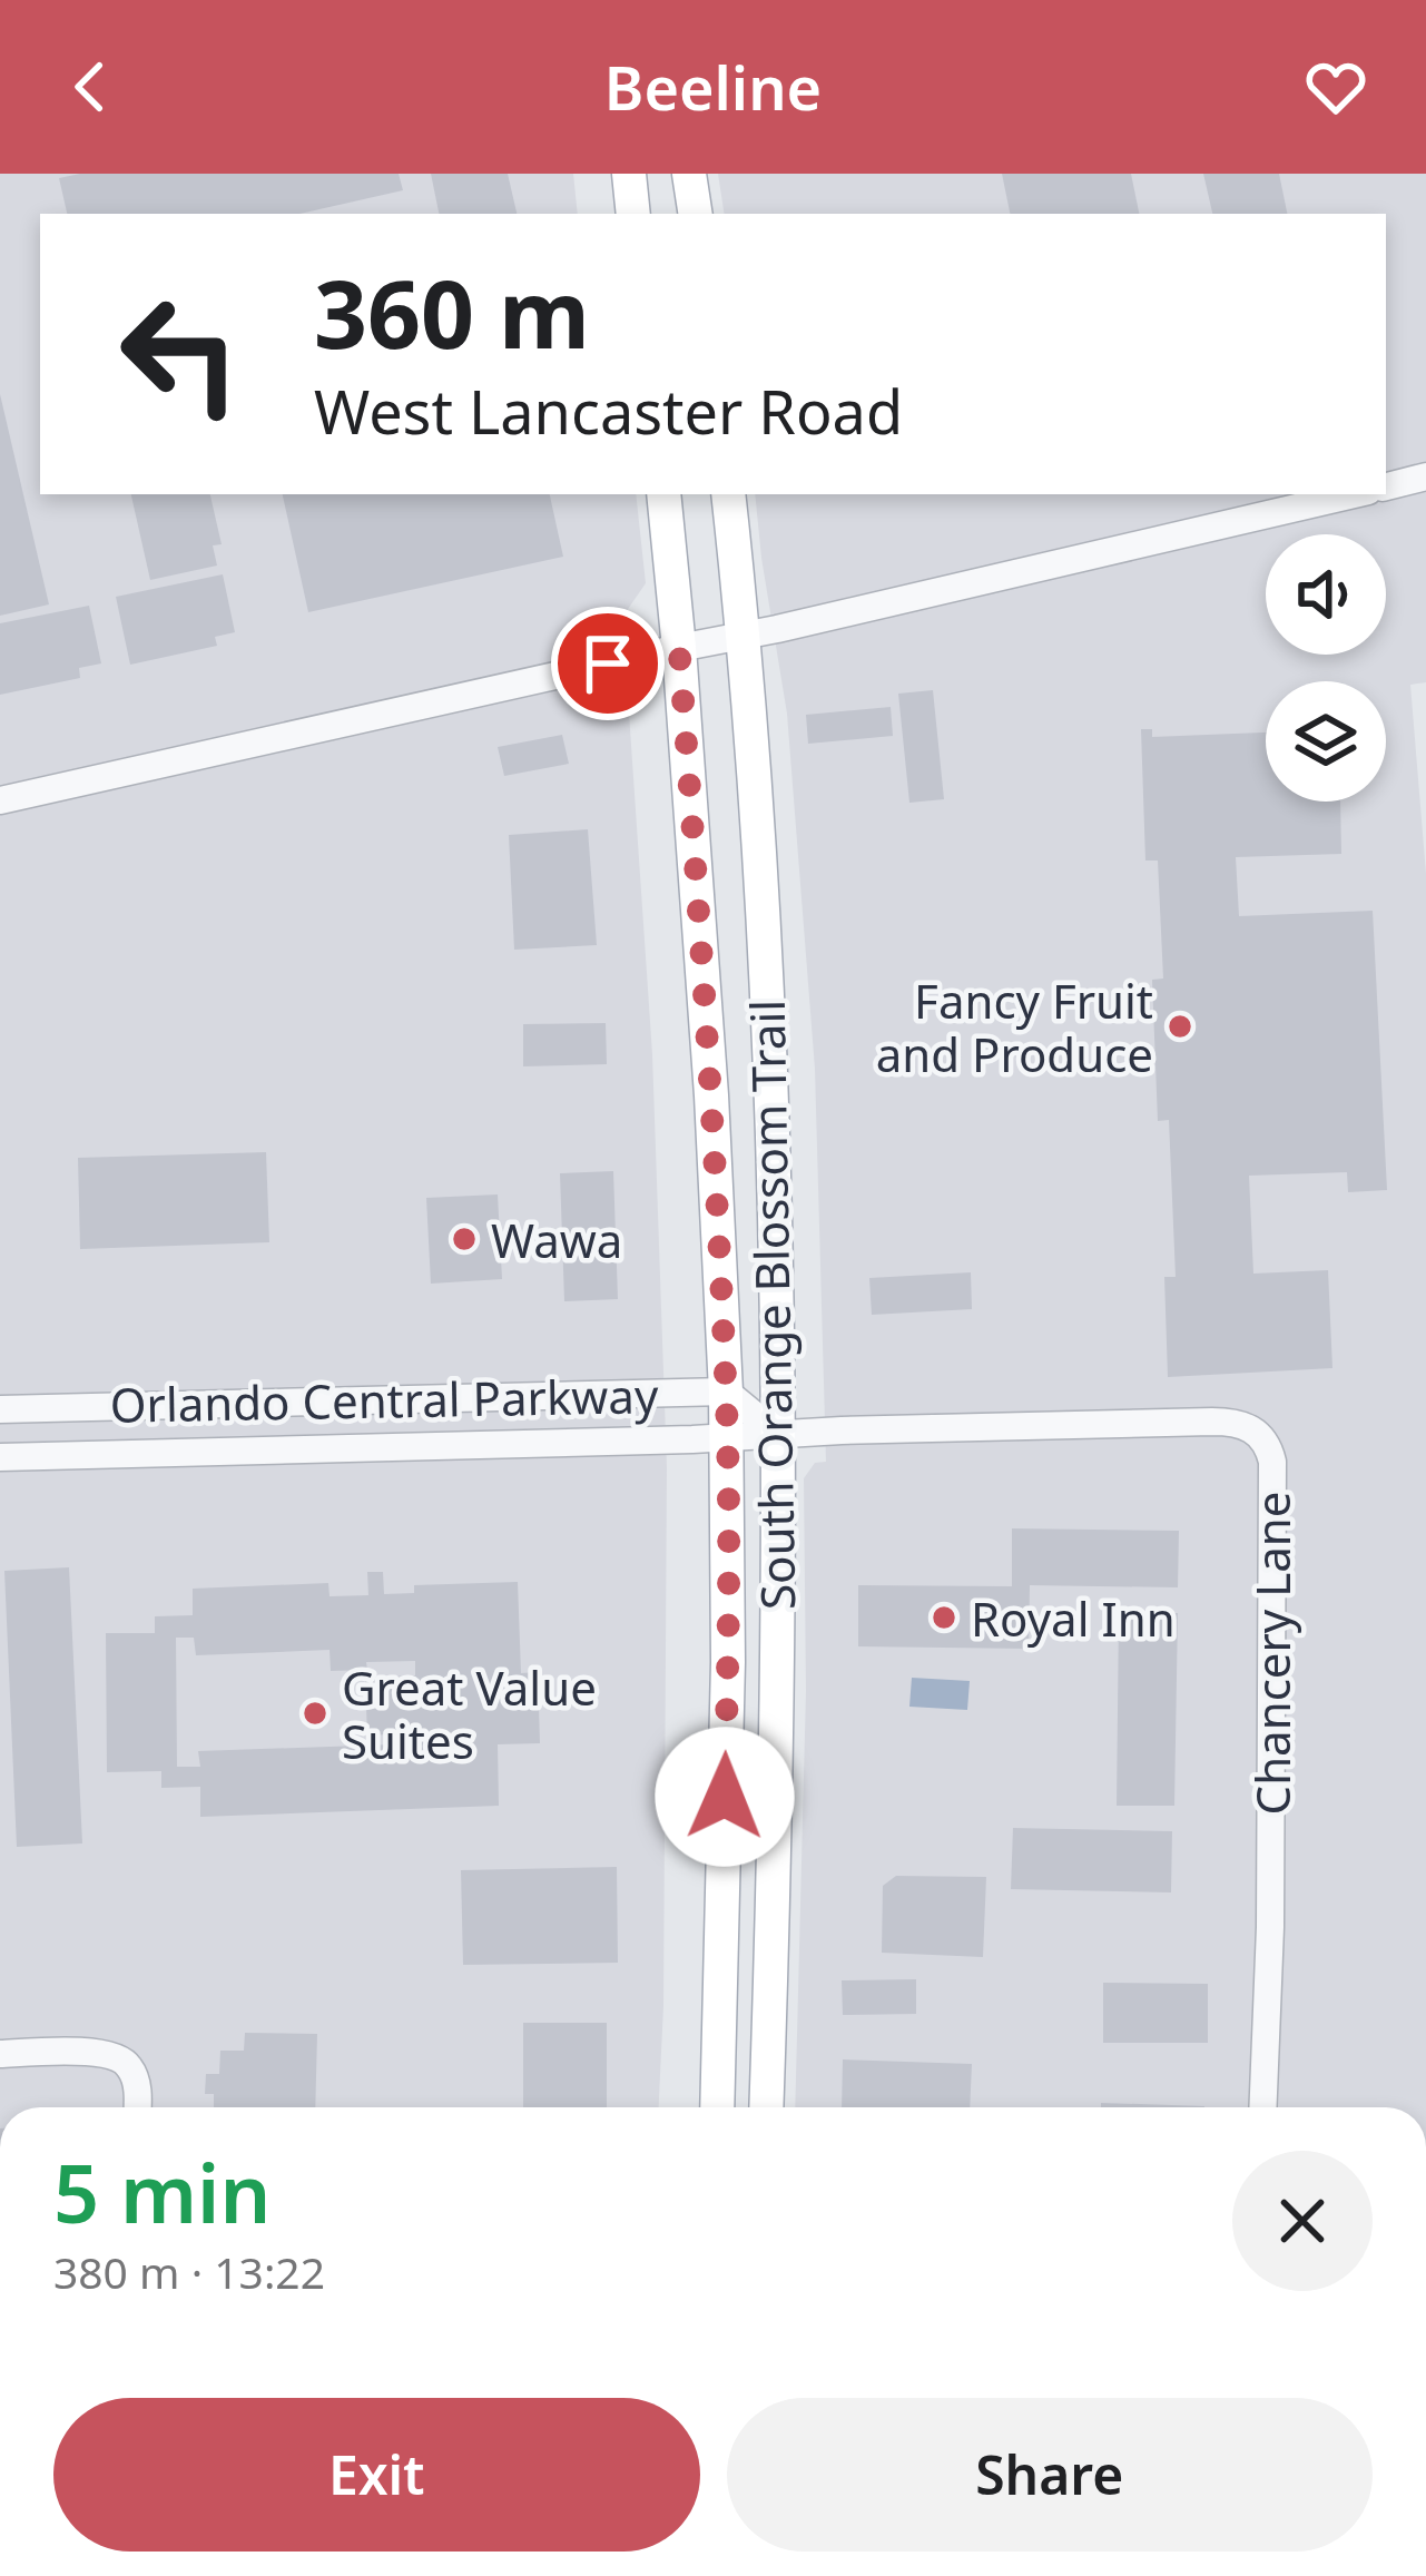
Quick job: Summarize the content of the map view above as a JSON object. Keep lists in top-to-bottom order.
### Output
{
  "streets": {
    "main road": ["South Orange Blossom Trail"],
    "street": ["Orlando Central Parkway", "Chancery Lane"]
  },
  "crossings": [
    ["South Orange Blossom Trail", "Orlando Central Parkway"],
    ["South Orange Blossom Trail", "Chancery Lane"],
    ["Orlando Central Parkway", "Chancery Lane"]
  ],
  "places": [
    "Fancy Fruit and Produce",
    "Wawa",
    "Royal Inn",
    "Great Value Suites"
  ],
  "page": {
    "header": "Beeline",
    "turn": ["360 m", "West Lancaster Road"],
    "heading": ["5 min", "380 m · 13:22"],
    "buttons": ["Exit", "Share"]
  }
}
